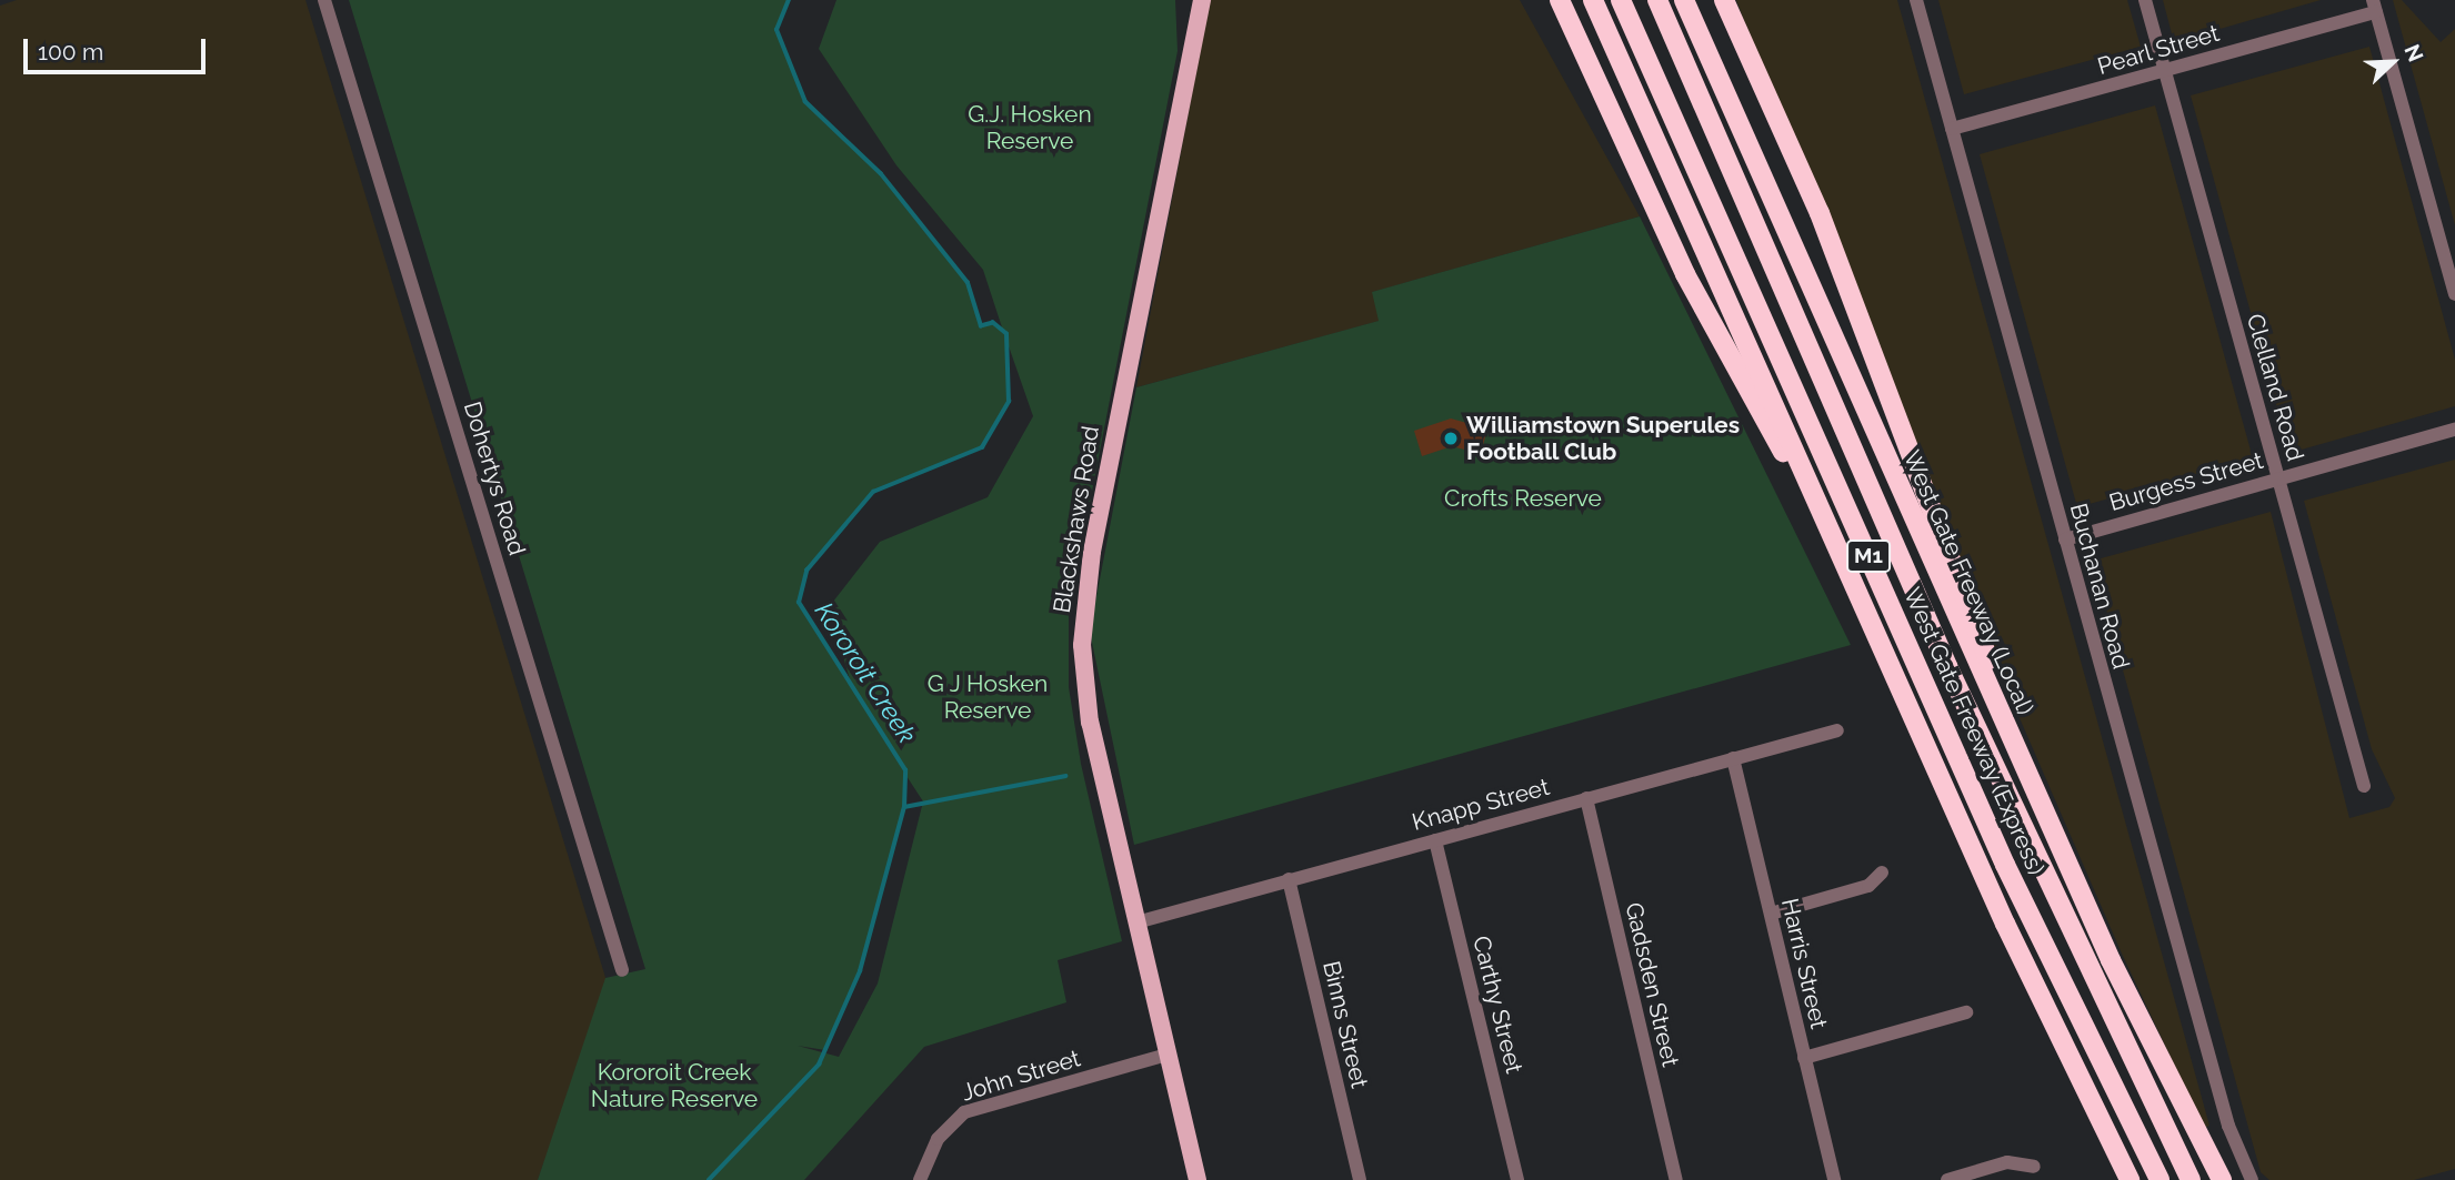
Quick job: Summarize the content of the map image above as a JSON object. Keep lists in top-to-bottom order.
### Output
{
  "streets": {
    "highway": ["M1", "West Gate Freeway (Local)", "West Gate Freeway (Express)"],
    "main road": ["Blackshaws Road"],
    "street": [
      "Pearl Street",
      "Clelland Road",
      "Dohertys Road",
      "Burgess Street",
      "Buchanan Road",
      "Knapp Street",
      "Harris Street",
      "Gadsden Street",
      "Carthy Street",
      "Binns Street",
      "John Street"
    ]
  },
  "crossings": [
    ["Pearl Street", "Clelland Road"],
    ["Pearl Street", "Buchanan Road"],
    ["Clelland Road", "Burgess Street"],
    ["Burgess Street", "Buchanan Road"],
    ["Blackshaws Road", "Knapp Street"],
    ["Blackshaws Road", "John Street"],
    ["Knapp Street", "Harris Street"],
    ["Knapp Street", "Gadsden Street"],
    ["Knapp Street", "Carthy Street"],
    ["Knapp Street", "Binns Street"]
  ],
  "water": ["Kororoit Creek"],
  "parks": [
    "G.J. Hosken Reserve",
    "Crofts Reserve",
    "G J Hosken Reserve",
    "Kororoit Creek Nature Reserve"
  ],
  "places": ["Williamstown Superules Football Club"],
  "scale_bar": "100 m",
  "north": "top right"
}
